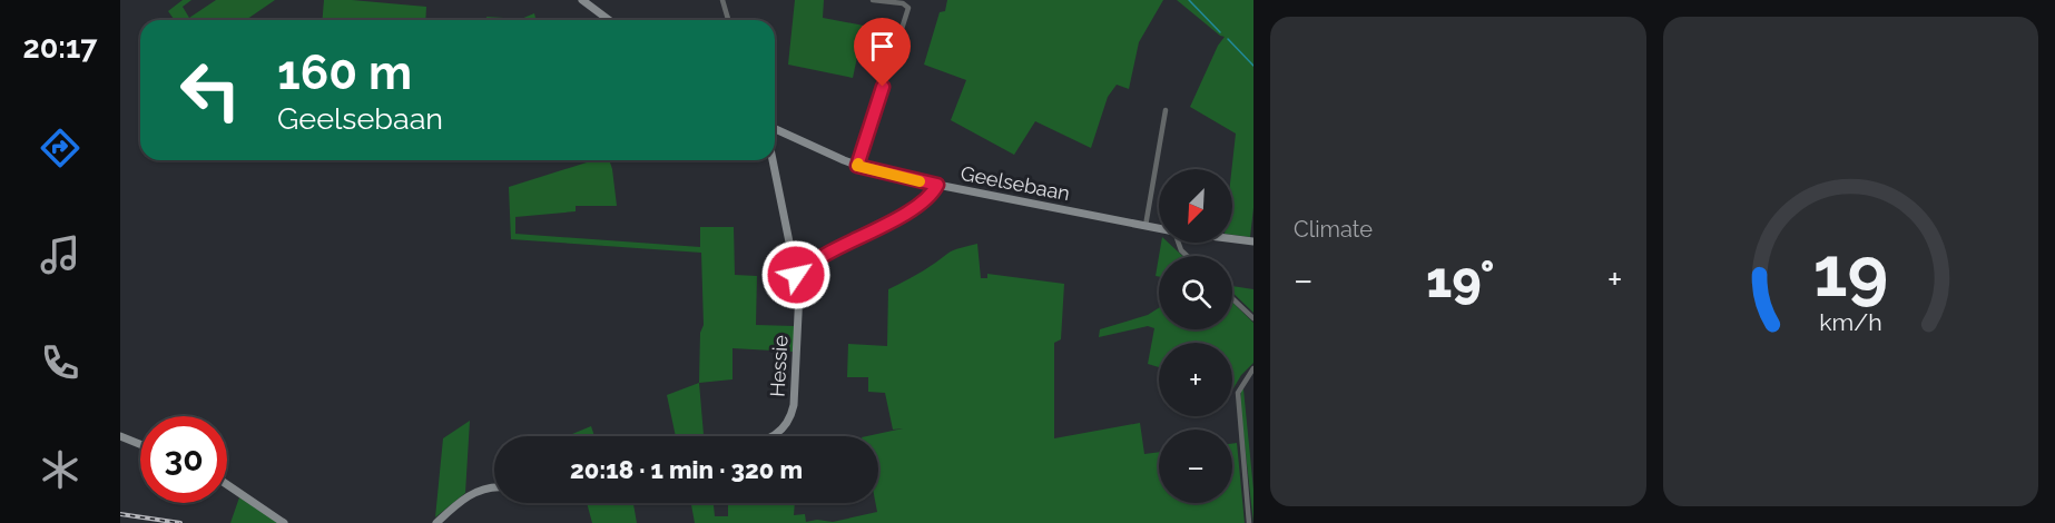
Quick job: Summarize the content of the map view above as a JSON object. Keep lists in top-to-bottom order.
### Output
{
  "streets": {
    "street": ["Geelsebaan", "Hessie"]
  },
  "north": "bottom left",
  "page": {
    "tabs": "20:17",
    "tile": "Climate",
    "turn": ["160 m", "Geelsebaan"],
    "map_buttons": ["+", "−"],
    "heat": ["−", "19°", "+"],
    "limit": "30",
    "trip": "20:18 · 1 min · 320 m",
    "gauge": ["19", "km/h"]
  }
}
